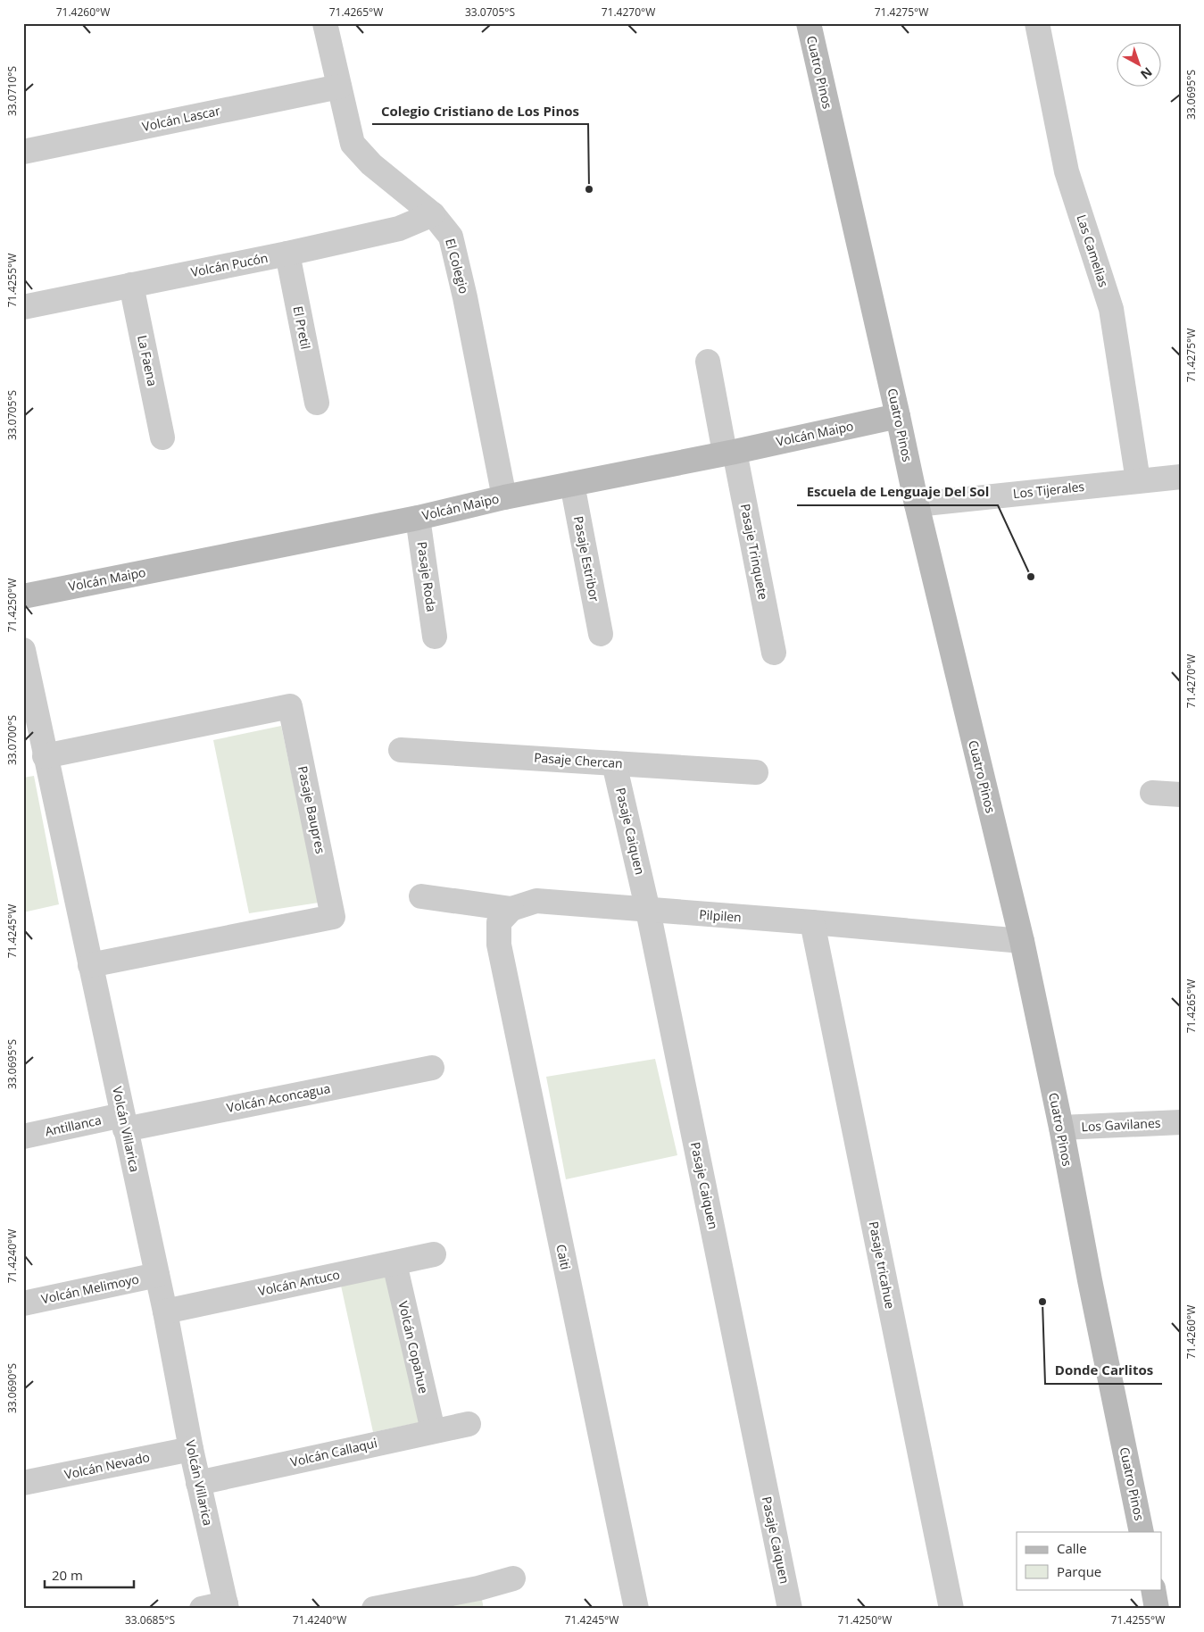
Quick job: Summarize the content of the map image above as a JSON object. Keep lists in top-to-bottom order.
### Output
{
  "streets": {
    "street": [
      "Cuatro Pinos",
      "Volcán Lascar",
      "Las Camelias",
      "Volcán Pucón",
      "El Colegio",
      "El Pretil",
      "La Faena",
      "Volcán Maipo",
      "Los Tijerales",
      "Pasaje Trinquete",
      "Pasaje Estribor",
      "Pasaje Roda",
      "Pasaje Chercan",
      "Pasaje Baupres",
      "Pasaje Caiquen",
      "Pilpilen",
      "Volcán Aconcagua",
      "Los Gavilanes",
      "Antillanca",
      "Volcán Villarica",
      "Caiti",
      "Pasaje tricahue",
      "Volcán Antuco",
      "Volcán Melimoyo",
      "Volcán Copahue",
      "Volcán Callaqui",
      "Volcán Nevado"
    ]
  },
  "crossings": [
    ["Cuatro Pinos", "Volcán Maipo"],
    ["Cuatro Pinos", "Los Tijerales"],
    ["Cuatro Pinos", "Pilpilen"],
    ["Cuatro Pinos", "Los Gavilanes"],
    ["Volcán Lascar", "El Colegio"],
    ["Las Camelias", "Los Tijerales"],
    ["Volcán Pucón", "El Colegio"],
    ["Volcán Pucón", "El Pretil"],
    ["Volcán Pucón", "La Faena"],
    ["El Colegio", "Volcán Maipo"],
    ["Volcán Maipo", "Pasaje Trinquete"],
    ["Volcán Maipo", "Pasaje Estribor"],
    ["Volcán Maipo", "Pasaje Roda"],
    ["Pasaje Chercan", "Pasaje Caiquen"],
    ["Pasaje Baupres", "Volcán Villarica"],
    ["Pasaje Caiquen", "Pilpilen"],
    ["Pilpilen", "Caiti"],
    ["Pilpilen", "Pasaje tricahue"],
    ["Volcán Aconcagua", "Antillanca"],
    ["Volcán Aconcagua", "Volcán Villarica"],
    ["Antillanca", "Volcán Villarica"],
    ["Volcán Villarica", "Volcán Antuco"],
    ["Volcán Villarica", "Volcán Melimoyo"],
    ["Volcán Villarica", "Volcán Callaqui"],
    ["Volcán Villarica", "Volcán Nevado"],
    ["Volcán Antuco", "Volcán Copahue"],
    ["Volcán Copahue", "Volcán Callaqui"]
  ],
  "places": ["Colegio Cristiano de Los Pinos", "Escuela de Lenguaje Del Sol", "Donde Carlitos"],
  "legend": ["Calle", "Parque"],
  "scale_bar": "20 m",
  "north": "bottom right",
  "coordinates": [
    "71.4260°W",
    "71.4265°W",
    "33.0705°S",
    "71.4270°W",
    "71.4275°W",
    "33.0710°S",
    "33.0695°S",
    "71.4255°W",
    "71.4250°W",
    "33.0700°S",
    "71.4245°W",
    "71.4240°W",
    "33.0690°S",
    "33.0685°S"
  ]
}
